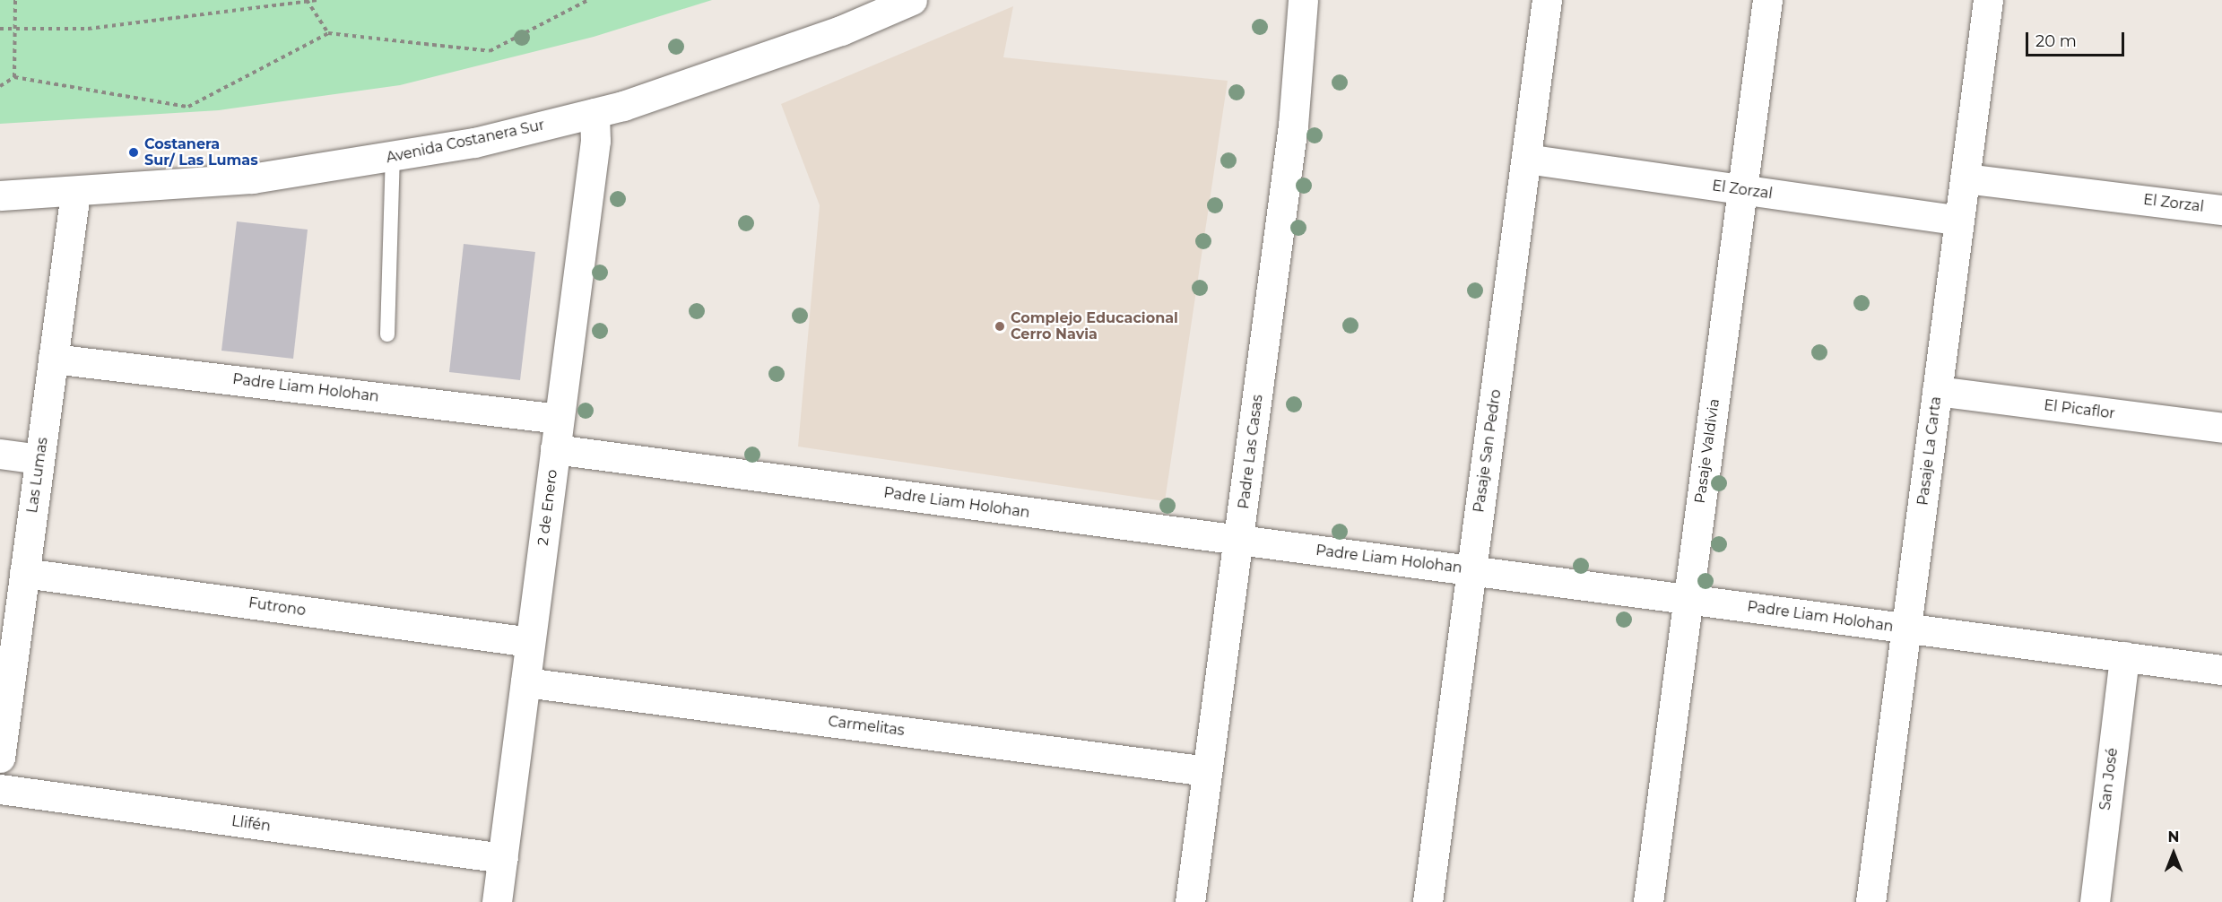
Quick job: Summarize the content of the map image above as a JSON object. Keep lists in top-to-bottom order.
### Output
{
  "streets": {
    "street": [
      "Avenida Costanera Sur",
      "El Zorzal",
      "Padre Liam Holohan",
      "El Picaflor",
      "Pasaje San Pedro",
      "Pasaje Valdivia",
      "Pasaje La Carta",
      "Padre Las Casas",
      "Las Lumas",
      "2 de Enero",
      "Futrono",
      "Carmelitas",
      "San José",
      "Llifén"
    ]
  },
  "crossings": [
    ["Avenida Costanera Sur", "Las Lumas"],
    ["Avenida Costanera Sur", "2 de Enero"],
    ["El Zorzal", "Pasaje San Pedro"],
    ["El Zorzal", "Pasaje Valdivia"],
    ["El Zorzal", "Pasaje La Carta"],
    ["Padre Liam Holohan", "Pasaje San Pedro"],
    ["Padre Liam Holohan", "Pasaje Valdivia"],
    ["Padre Liam Holohan", "Pasaje La Carta"],
    ["Padre Liam Holohan", "Padre Las Casas"],
    ["Padre Liam Holohan", "Las Lumas"],
    ["Padre Liam Holohan", "2 de Enero"],
    ["Padre Liam Holohan", "San José"],
    ["El Picaflor", "Pasaje La Carta"],
    ["Padre Las Casas", "Carmelitas"],
    ["Las Lumas", "Futrono"],
    ["2 de Enero", "Futrono"],
    ["2 de Enero", "Carmelitas"],
    ["2 de Enero", "Llifén"]
  ],
  "places": ["Costanera Sur/ Las Lumas", "Complejo Educacional Cerro Navia"],
  "scale_bar": "20 m",
  "north": "top"
}
